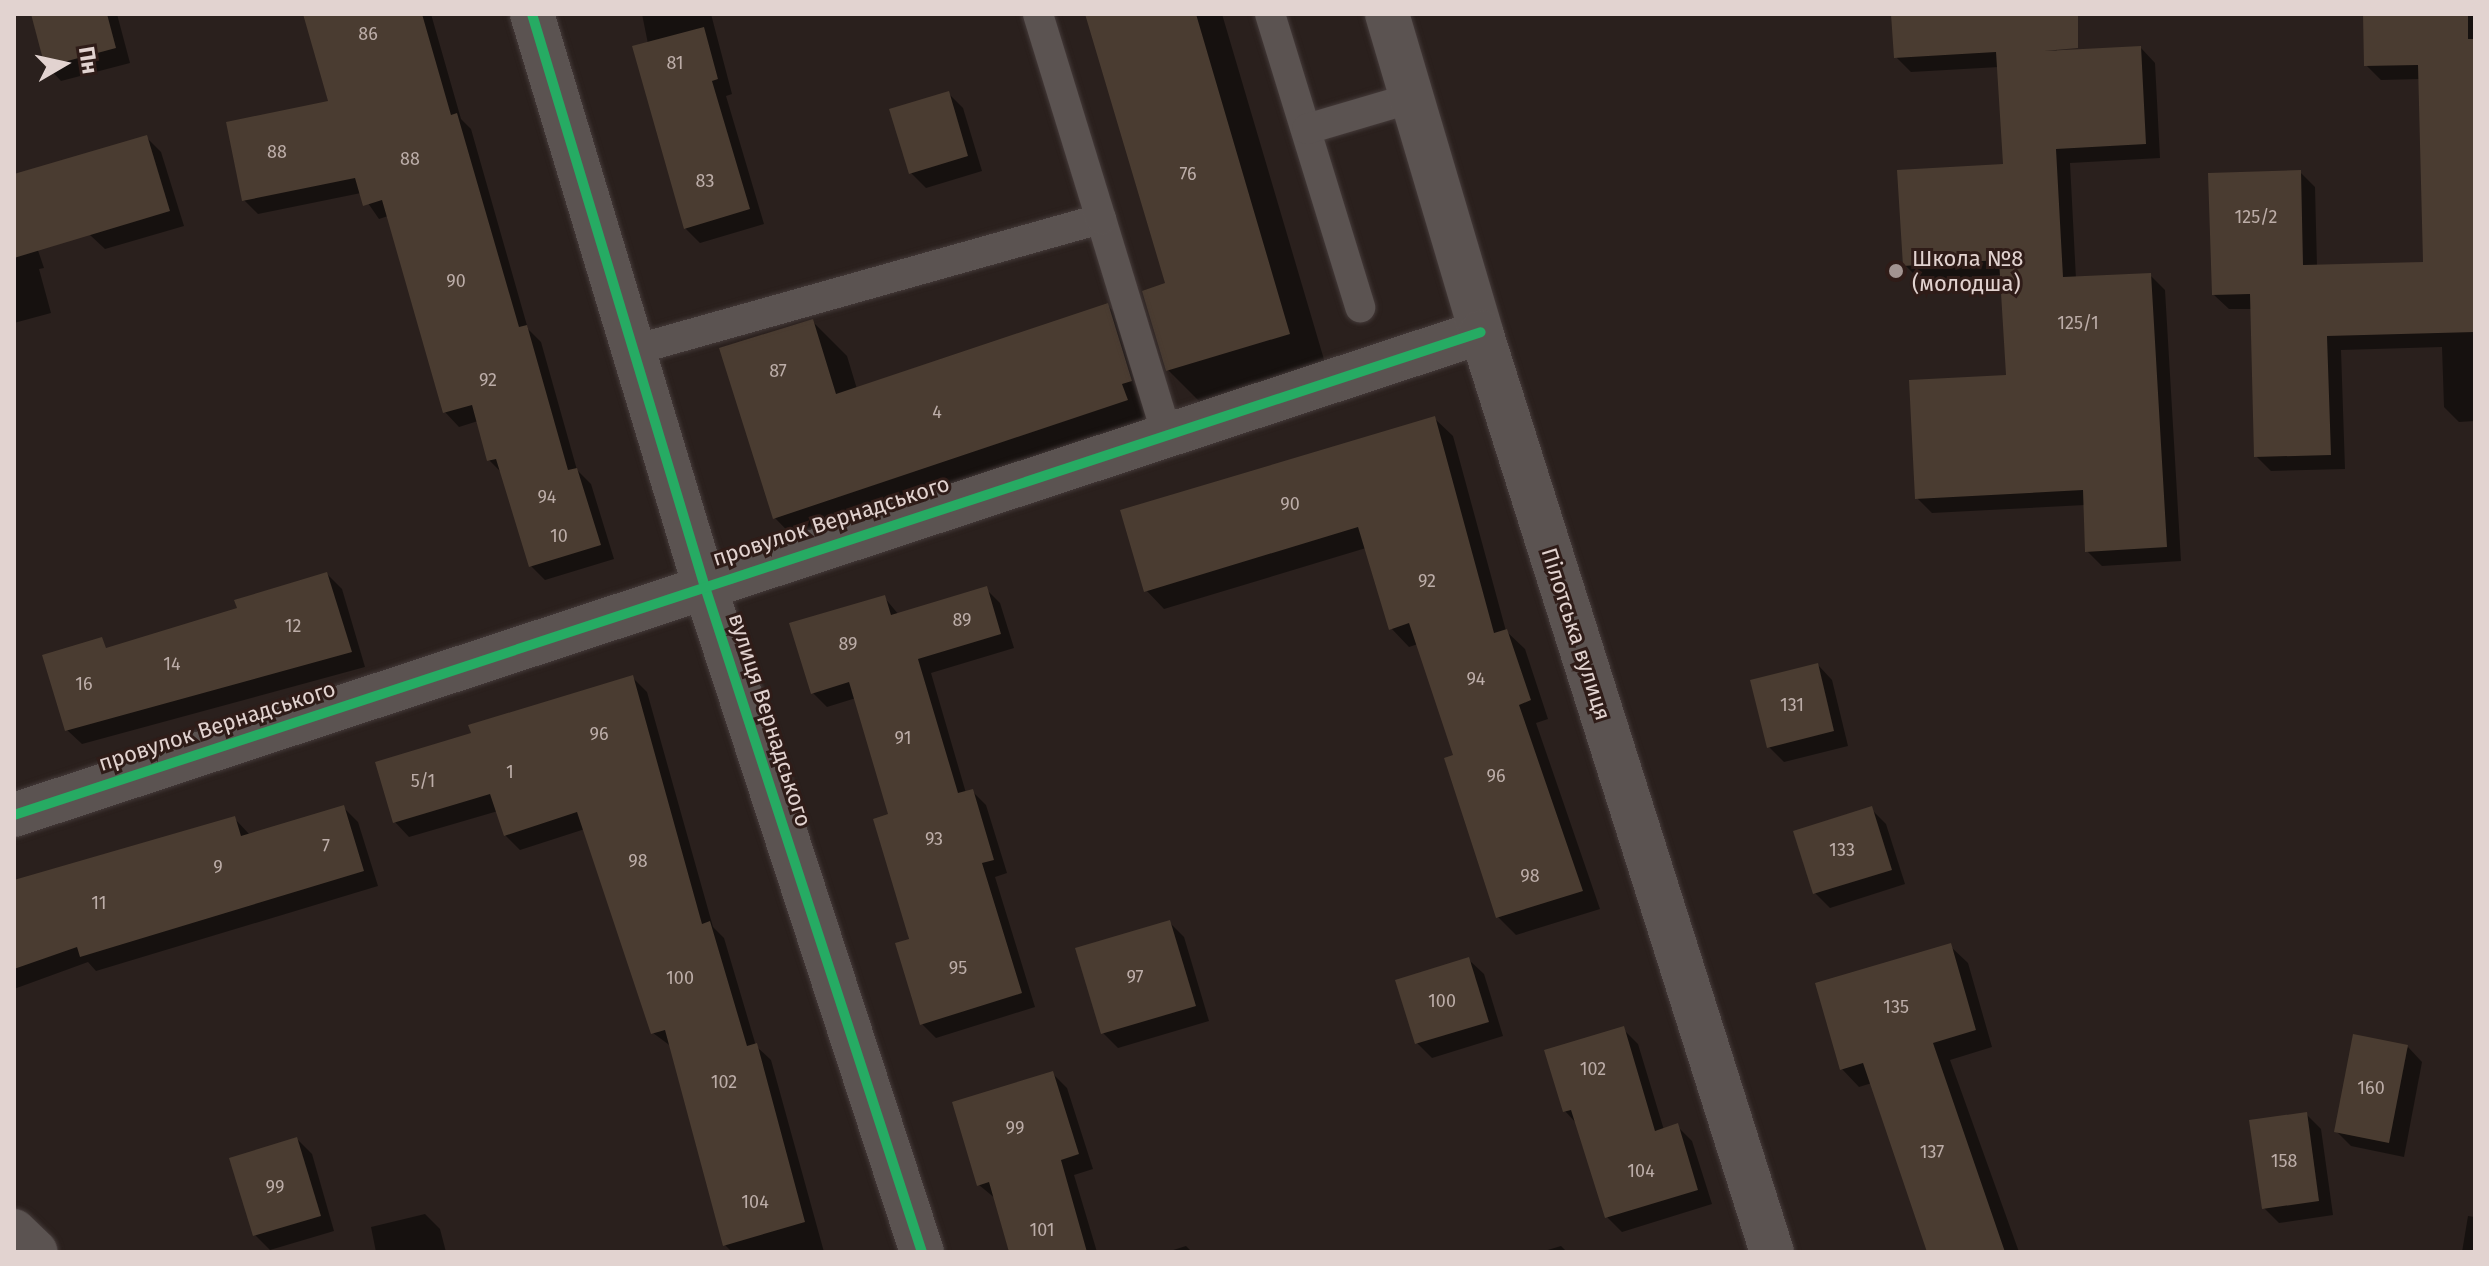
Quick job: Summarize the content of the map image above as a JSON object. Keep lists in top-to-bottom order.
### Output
{
  "streets": {
    "street": ["провулок Вернадського", "Пілотська вулиця", "вулиця Вернадського"]
  },
  "crossings": [
    ["провулок Вернадського", "Пілотська вулиця"],
    ["провулок Вернадського", "вулиця Вернадського"]
  ],
  "places": ["Школа №8 (молодша)"],
  "house_numbers": [
    "86",
    "81",
    "88",
    "88",
    "76",
    "83",
    "125/2",
    "90",
    "125/1",
    "87",
    "92",
    "4",
    "94",
    "90",
    "10",
    "92",
    "89",
    "12",
    "89",
    "14",
    "94",
    "16",
    "131",
    "96",
    "91",
    "1",
    "96",
    "5/1",
    "93",
    "7",
    "133",
    "98",
    "9",
    "98",
    "11",
    "95",
    "97",
    "100",
    "100",
    "135",
    "102",
    "102",
    "160",
    "99",
    "137",
    "158",
    "104",
    "99",
    "104",
    "101"
  ],
  "north": "right"
}
